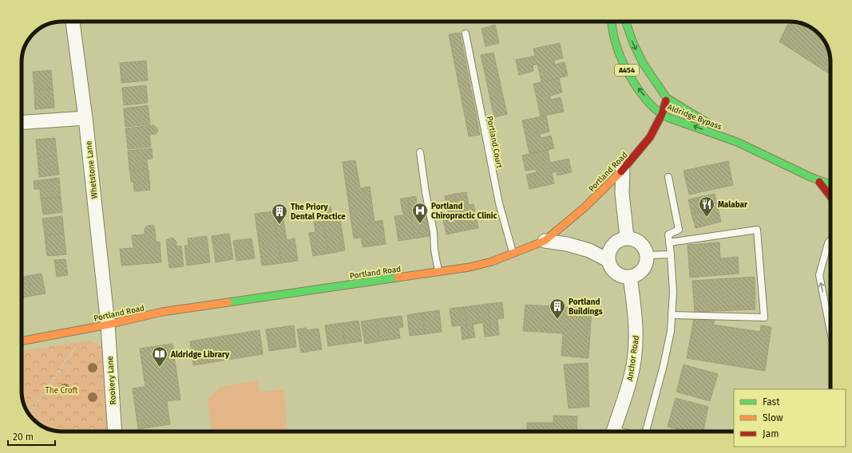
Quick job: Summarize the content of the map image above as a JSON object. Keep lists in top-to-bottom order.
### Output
{
  "streets": {
    "street": [
      "A454",
      "Aldridge Bypass",
      "Whetstone Lane",
      "Portland Road",
      "Anchor Road",
      "Rookery Lane"
    ],
    "lane": ["Portland Court"]
  },
  "crossings": [
    ["Aldridge Bypass", "Portland Road"],
    ["Portland Court", "Portland Road"],
    ["Whetstone Lane", "Portland Road"],
    ["Whetstone Lane", "Rookery Lane"],
    ["Portland Road", "Rookery Lane"]
  ],
  "parks": ["The Croft"],
  "places": {
    "restaurant": ["Malabar"],
    "hospital": ["Portland Chiropractic Clinic"],
    "building": ["The Priory Dental Practice", "Portland Buildings"],
    "library": ["Aldridge Library"]
  },
  "legend": ["Fast", "Slow", "Jam"],
  "scale_bar": "20 m"
}
